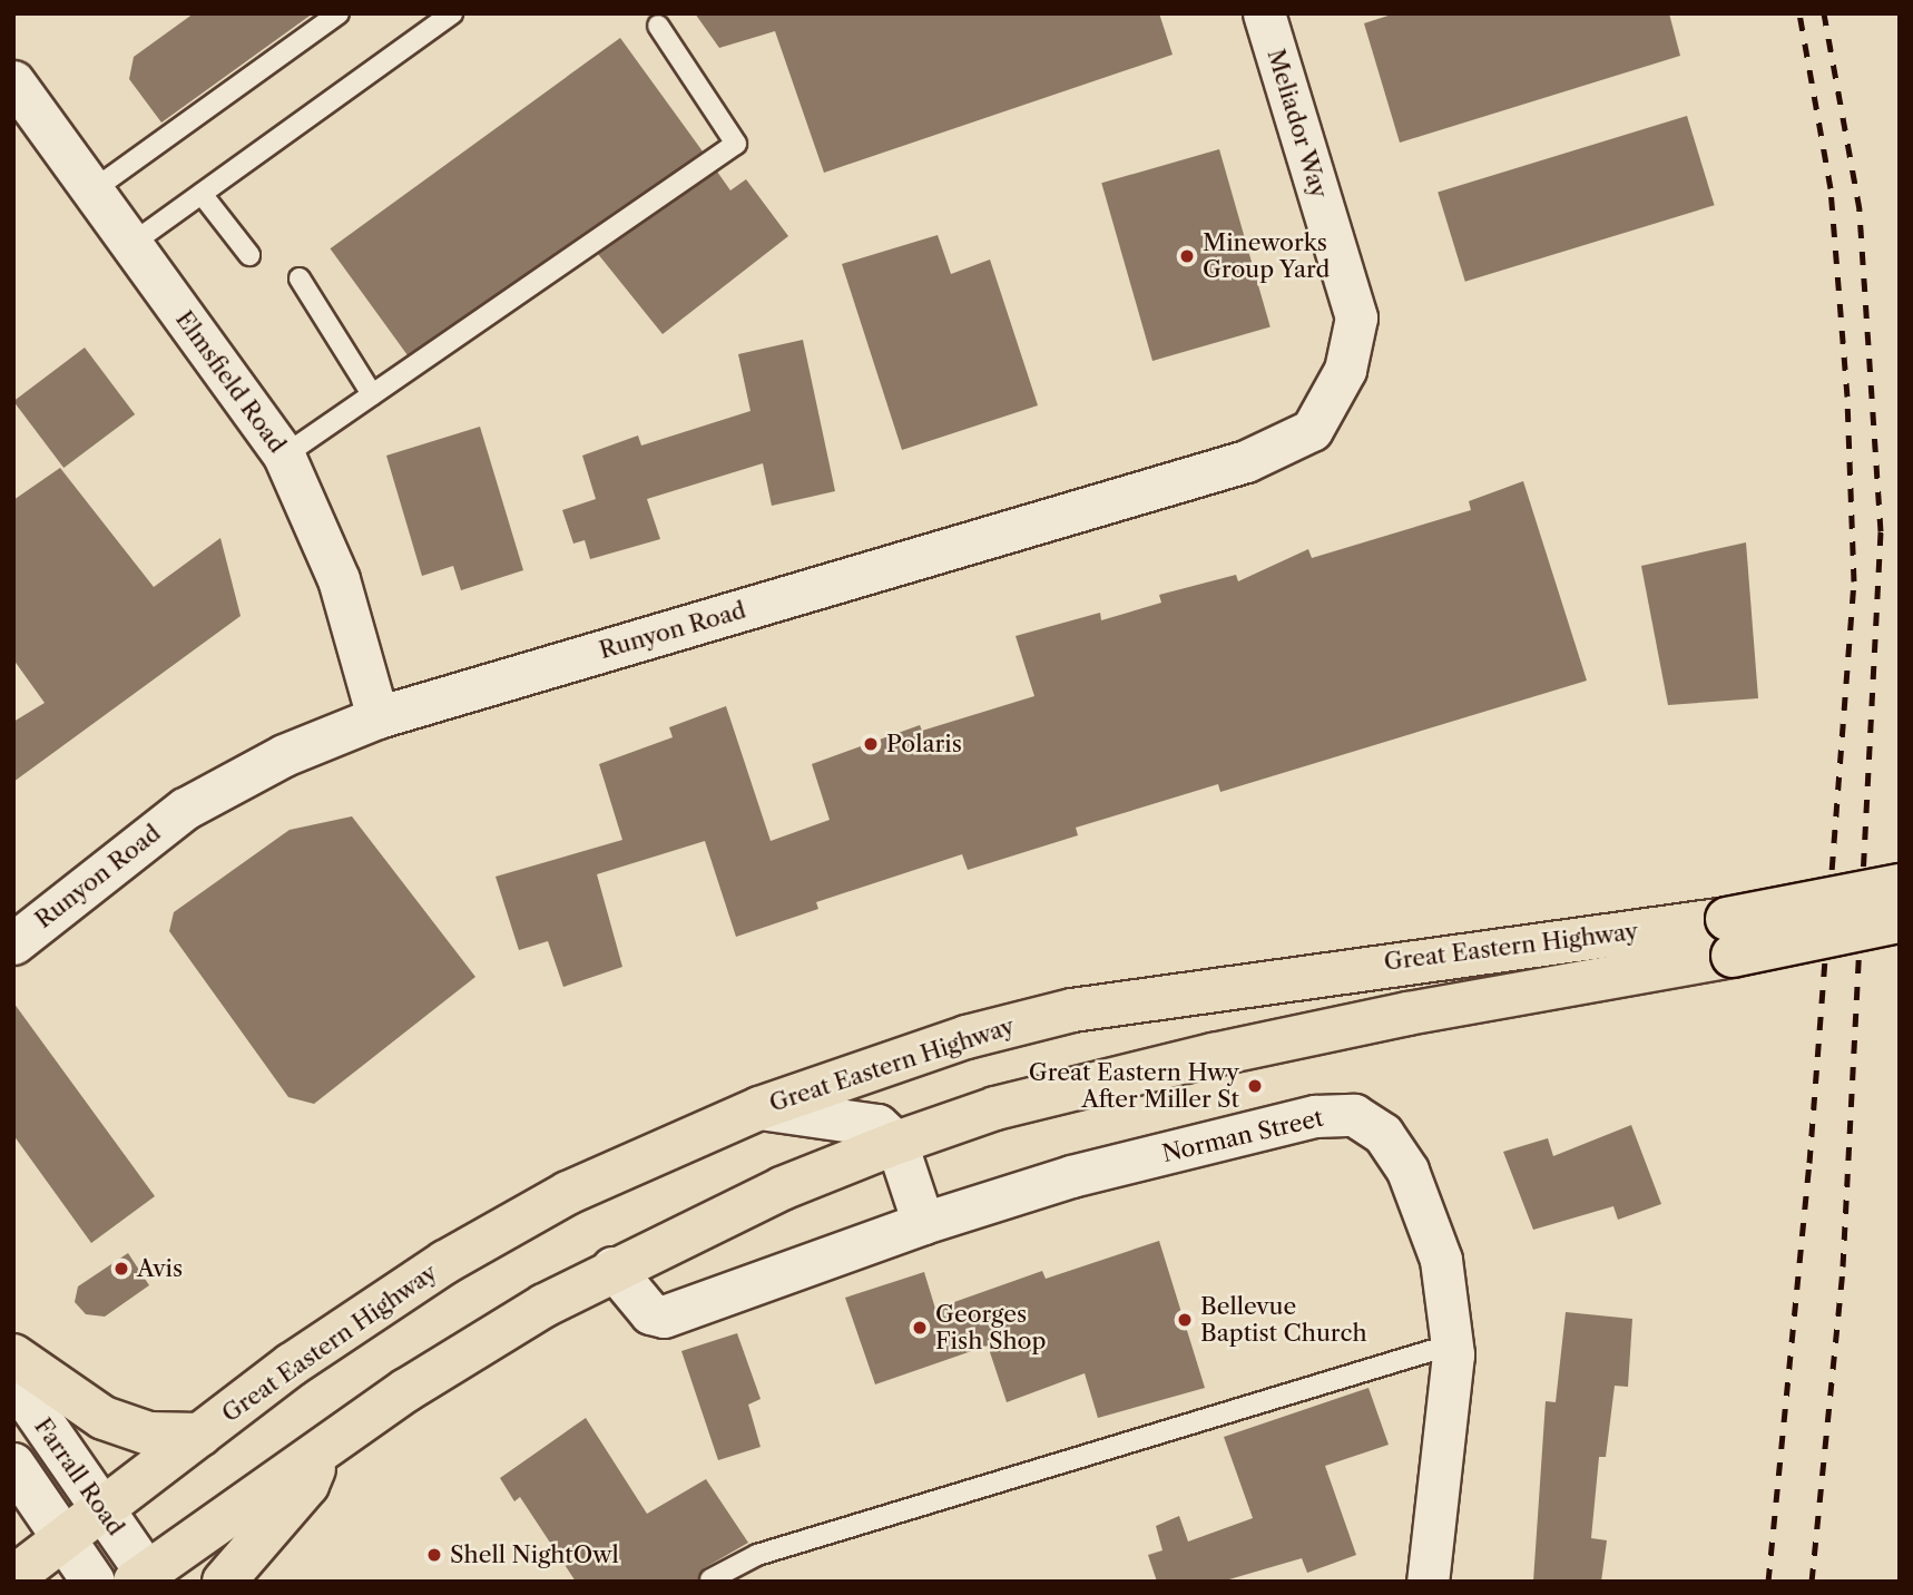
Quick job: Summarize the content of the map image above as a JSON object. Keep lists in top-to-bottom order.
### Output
{
  "streets": {
    "highway": ["Great Eastern Highway"],
    "main road": ["Farrall Road"],
    "street": [
      "Meliador Way",
      "Elmsfield Road",
      "Runyon Road",
      "Norman Street"
    ]
  },
  "crossings": [
    ["Meliador Way", "Runyon Road"],
    ["Elmsfield Road", "Runyon Road"],
    ["Great Eastern Highway", "Norman Street"],
    ["Great Eastern Highway", "Farrall Road"]
  ],
  "places": [
    "Mineworks Group Yard",
    "Polaris",
    "Great Eastern Hwy After Miller St",
    "Avis",
    "Bellevue Baptist Church",
    "Georges Fish Shop",
    "Shell NightOwl"
  ]
}
